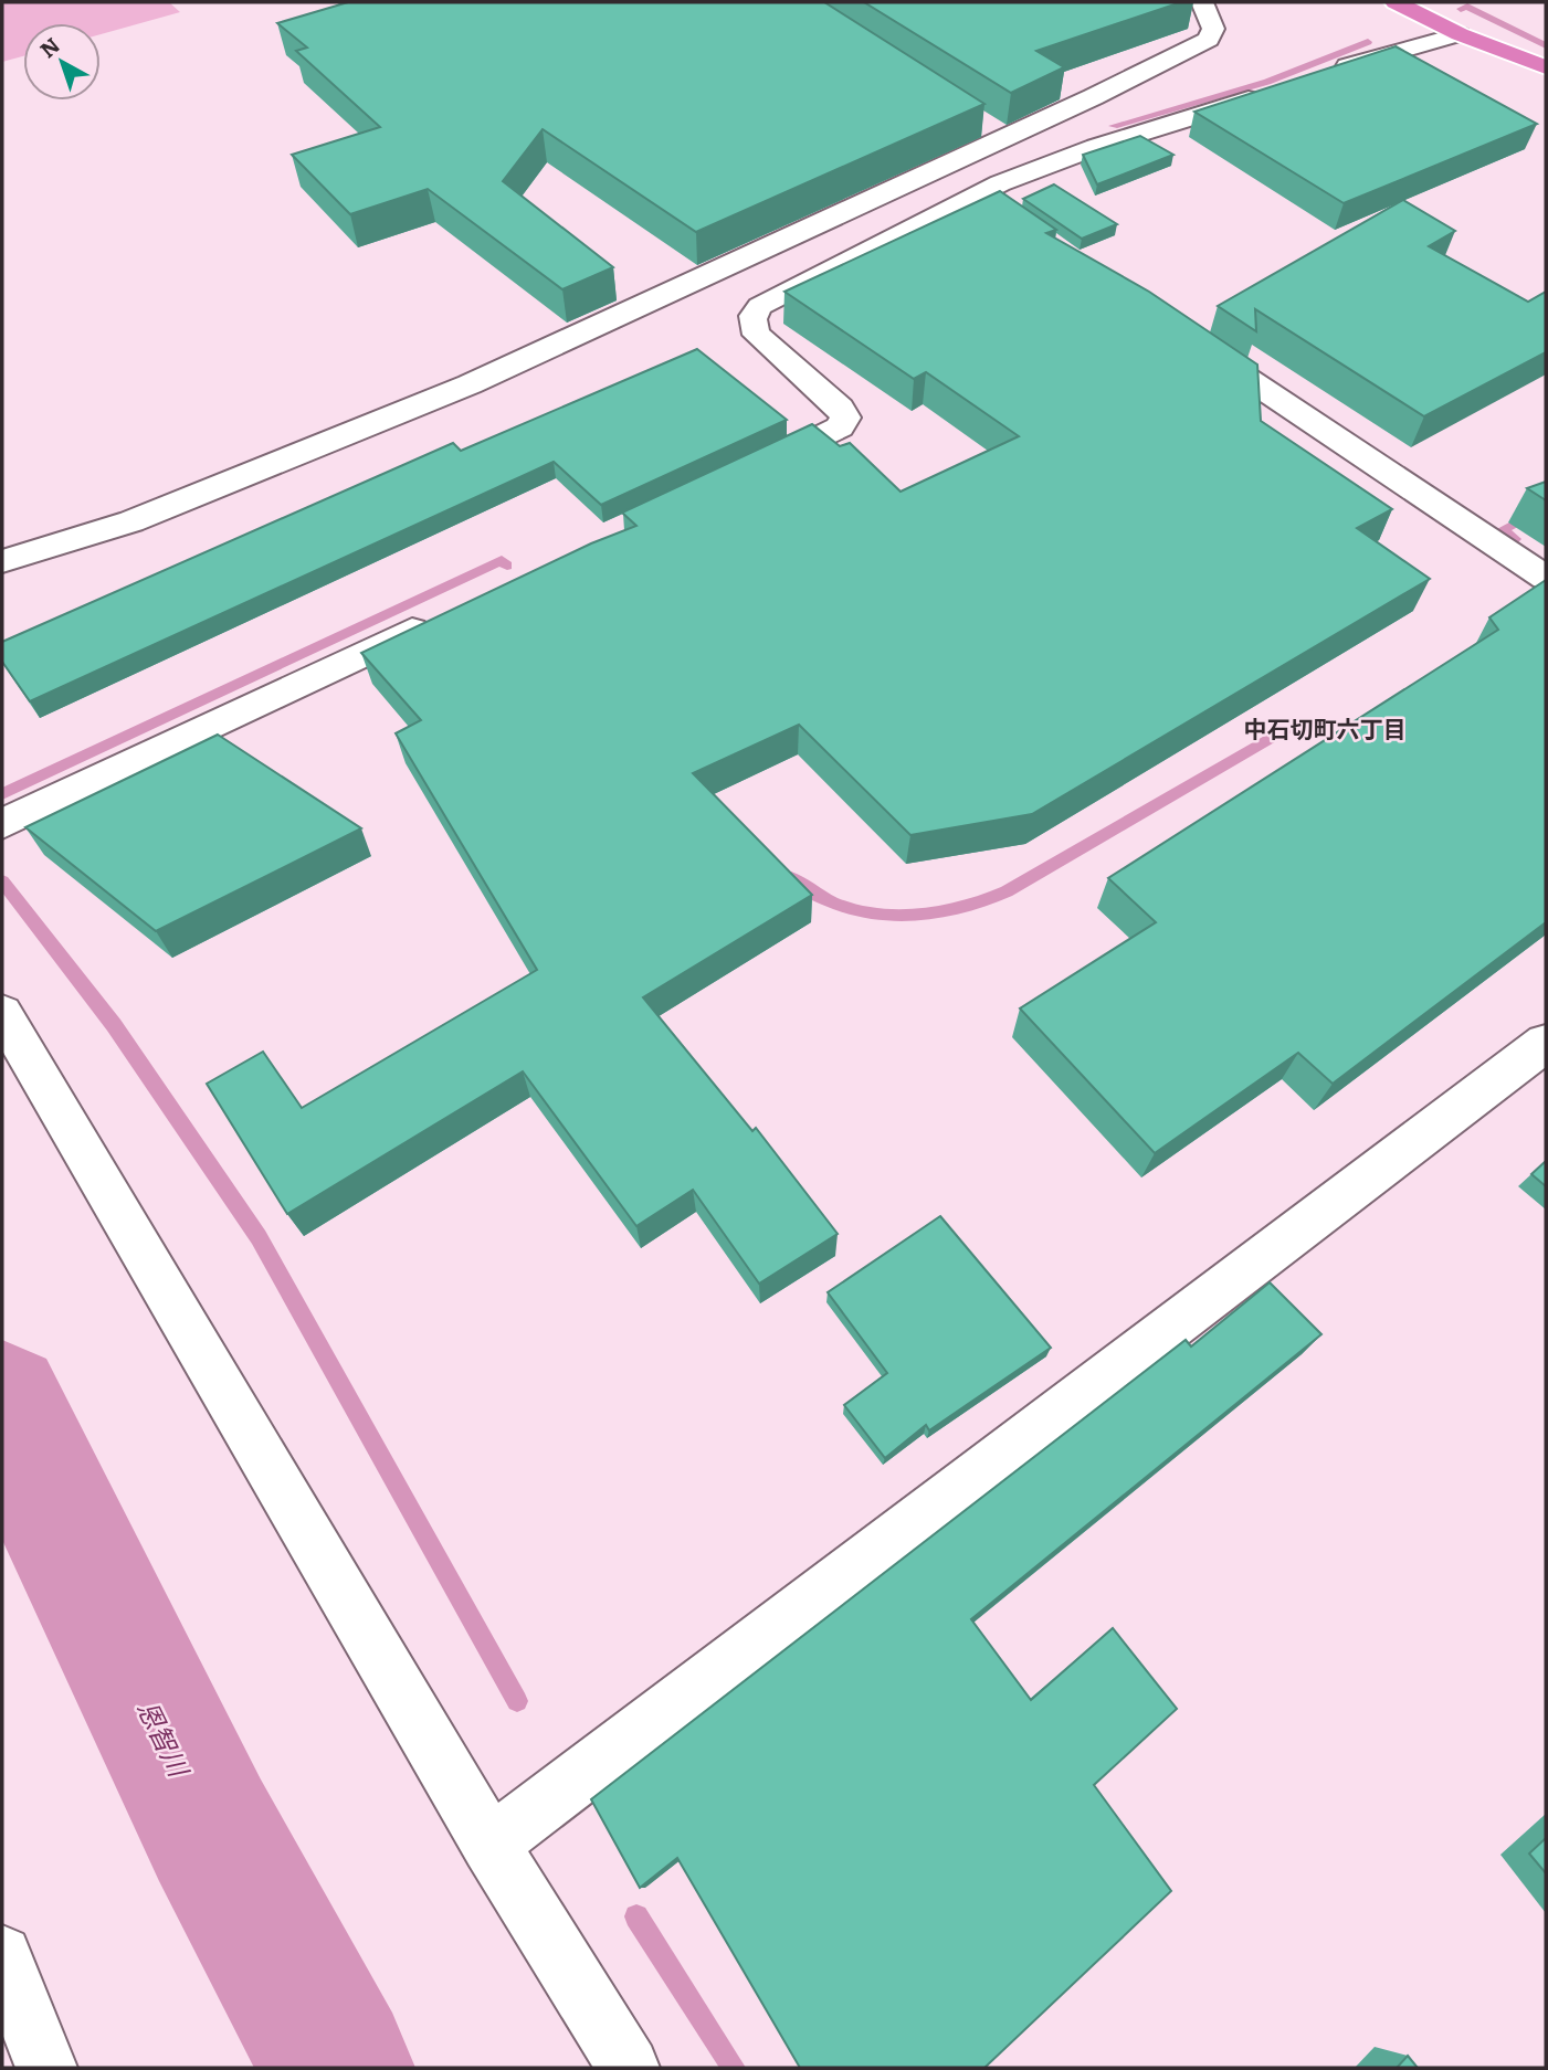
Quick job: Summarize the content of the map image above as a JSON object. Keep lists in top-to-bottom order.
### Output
{
  "districts": ["中石切町六丁目"],
  "water": ["恩智川"],
  "north": "top left"
}
